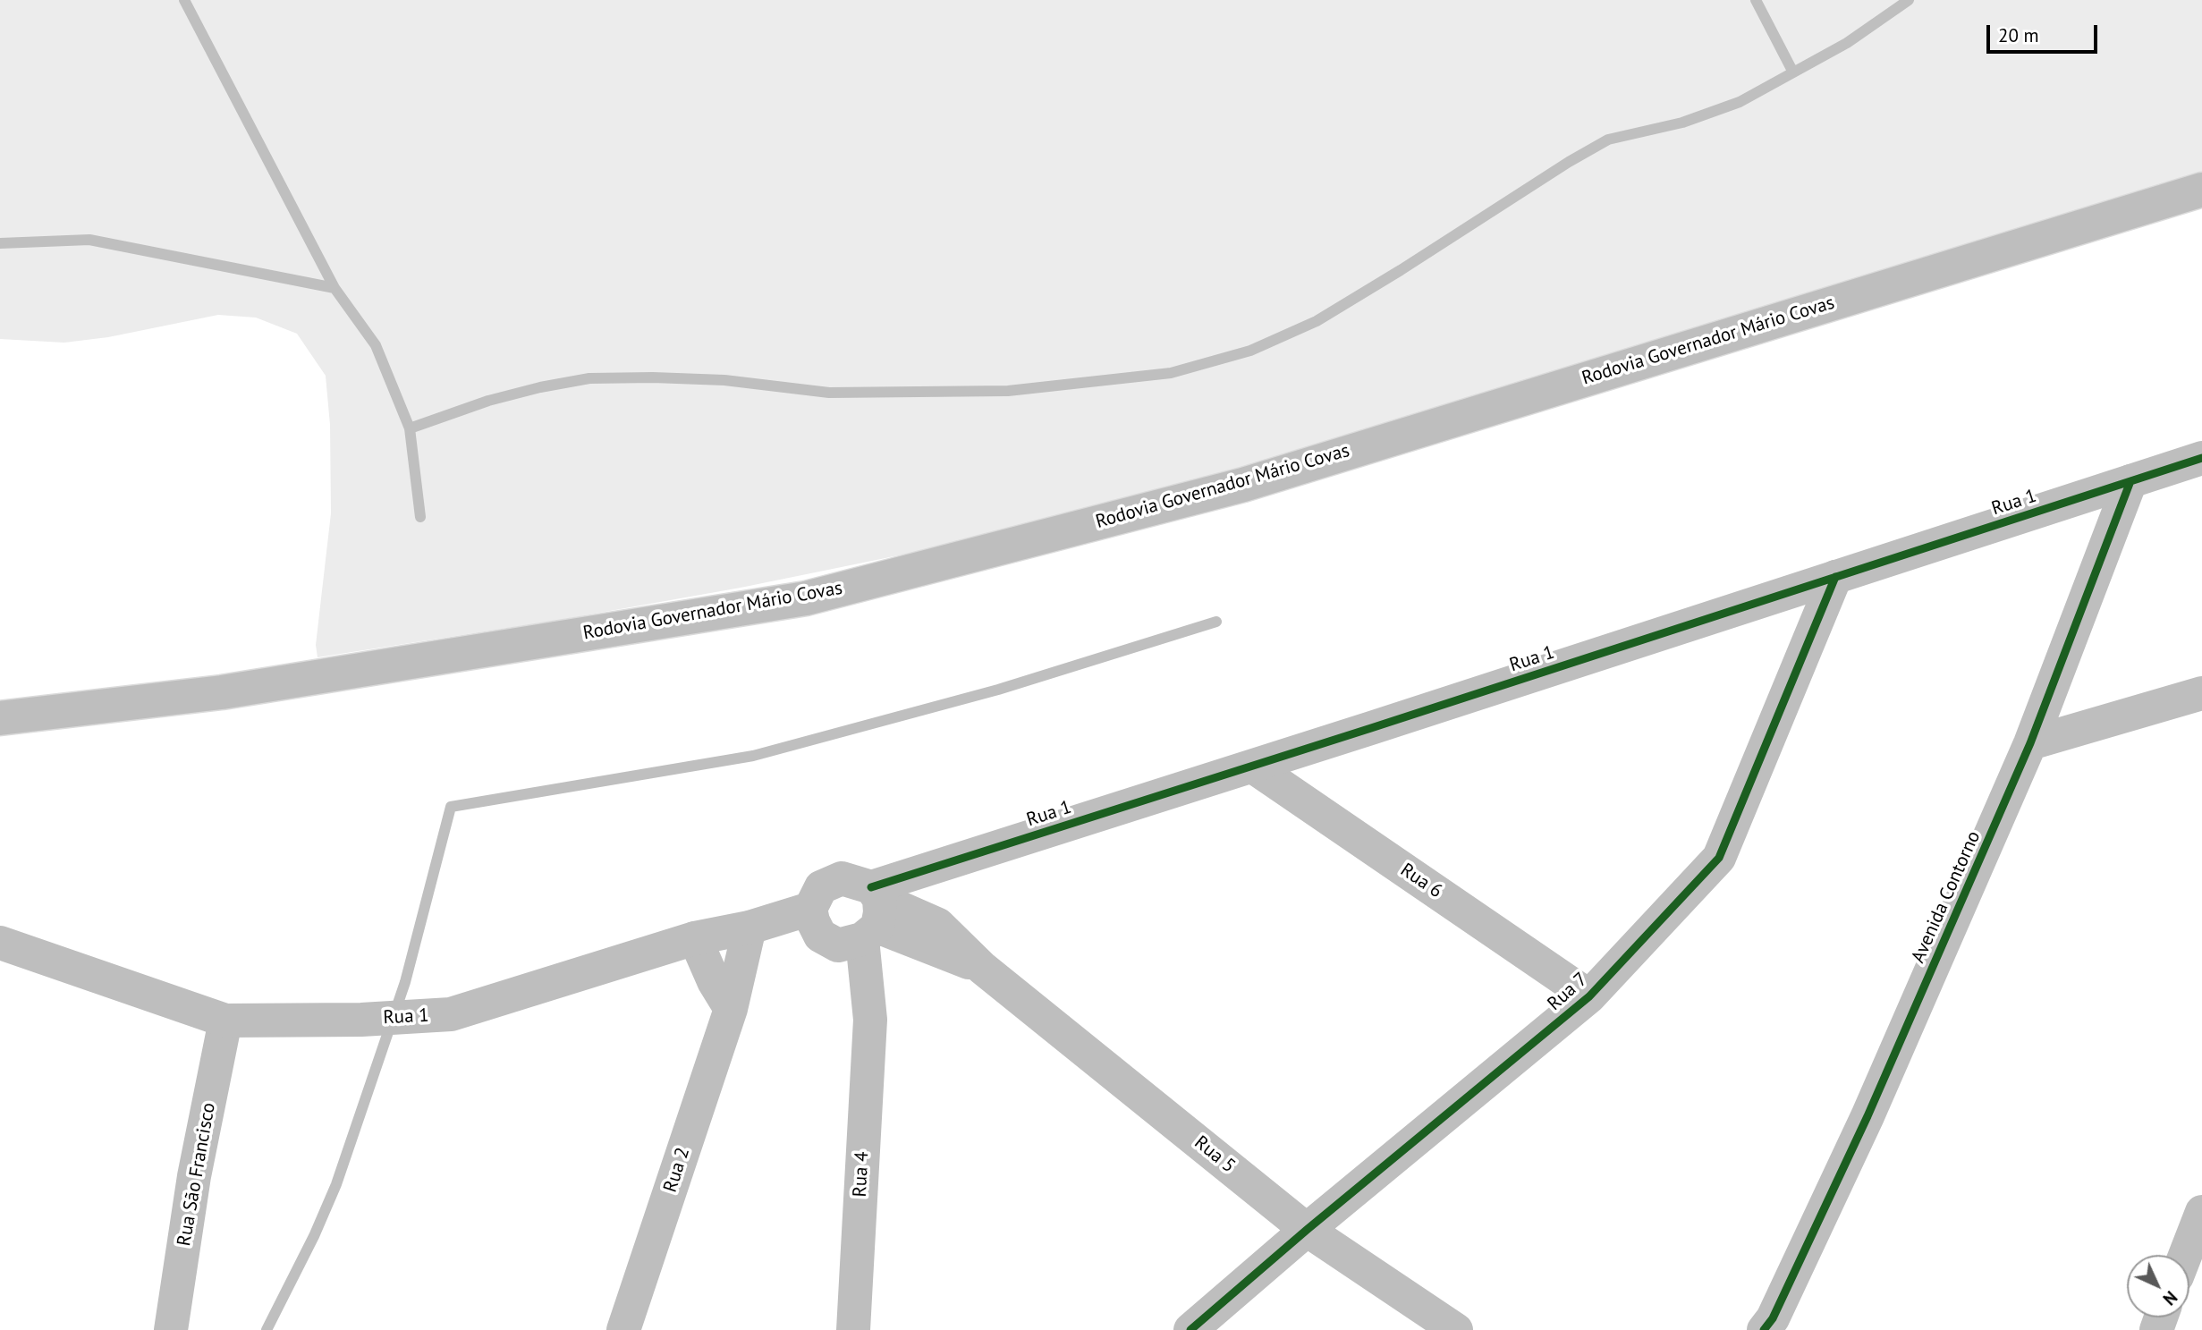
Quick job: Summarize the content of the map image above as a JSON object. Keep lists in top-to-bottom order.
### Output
{
  "streets": {
    "street": [
      "Rodovia Governador Mário Covas",
      "Rua 1",
      "Rua 6",
      "Avenida Contorno",
      "Rua 7",
      "Rua 5",
      "Rua 2",
      "Rua São Francisco",
      "Rua 4"
    ]
  },
  "crossings": [
    ["Rua 1", "Rua 6"],
    ["Rua 1", "Avenida Contorno"],
    ["Rua 1", "Rua 7"],
    ["Rua 1", "Rua 5"],
    ["Rua 1", "Rua 2"],
    ["Rua 1", "Rua São Francisco"],
    ["Rua 1", "Rua 4"],
    ["Rua 6", "Rua 7"],
    ["Rua 7", "Rua 5"],
    ["Rua 5", "Rua 4"]
  ],
  "scale_bar": "20 m",
  "north": "bottom right"
}
